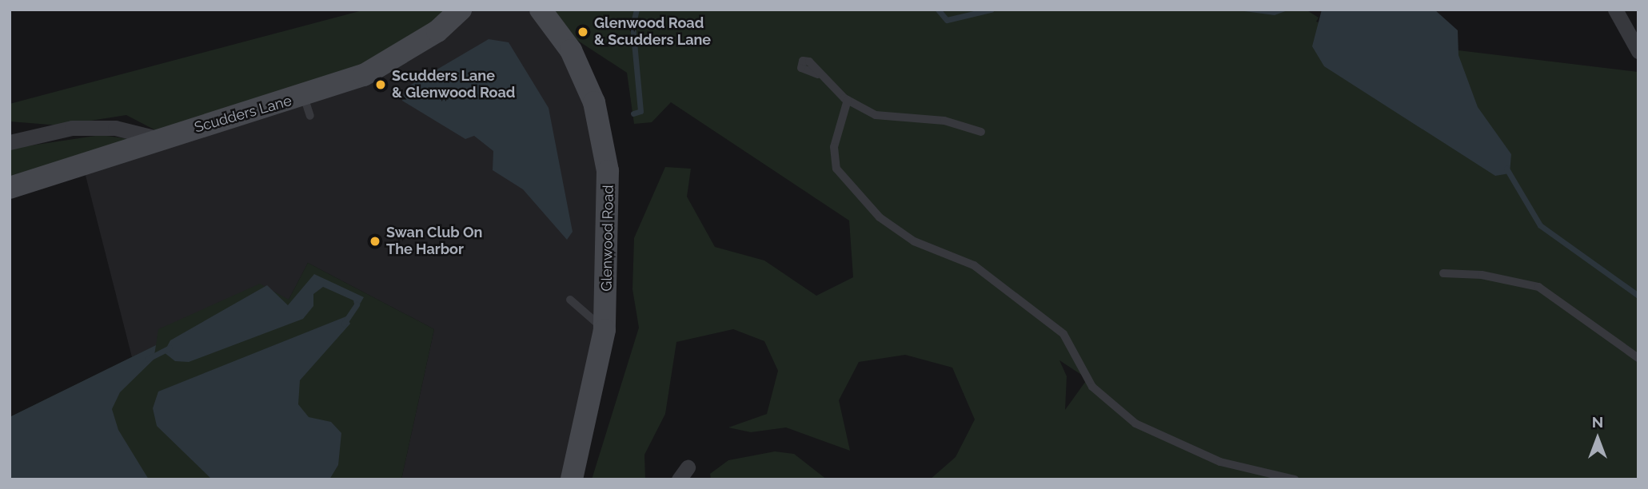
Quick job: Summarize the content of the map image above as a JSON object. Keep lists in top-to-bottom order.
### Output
{
  "streets": {
    "main road": ["Scudders Lane", "Glenwood Road"]
  },
  "places": ["Glenwood Road & Scudders Lane", "Scudders Lane & Glenwood Road", "Swan Club On The Harbor"],
  "north": "top"
}
